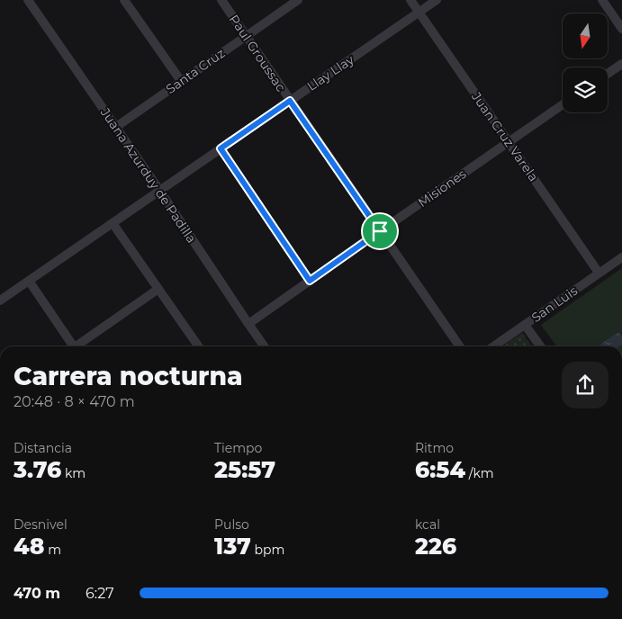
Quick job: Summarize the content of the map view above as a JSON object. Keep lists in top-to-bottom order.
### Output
{
  "streets": {
    "street": [
      "Paul Groussac",
      "Santa Cruz",
      "Llay Llay",
      "Juan Cruz Varela",
      "Juana Azurduy de Padilla",
      "Misiones",
      "San Luis"
    ]
  },
  "crossings": [
    ["Paul Groussac", "Santa Cruz"],
    ["Paul Groussac", "Llay Llay"],
    ["Paul Groussac", "Misiones"],
    ["Santa Cruz", "Juana Azurduy de Padilla"],
    ["Llay Llay", "Juan Cruz Varela"],
    ["Llay Llay", "Juana Azurduy de Padilla"],
    ["Juan Cruz Varela", "Misiones"],
    ["Juan Cruz Varela", "San Luis"],
    ["Juana Azurduy de Padilla", "Misiones"]
  ],
  "north": "bottom",
  "page": {
    "heading": ["Carrera nocturna", "20:48 · 8 × 470 m"],
    "stats": [
      ["Distancia", "3.76 km"],
      ["Tiempo", "25:57"],
      ["Ritmo", "6:54 /km"],
      ["Desnivel", "48 m"],
      ["Pulso", "137 bpm"],
      ["kcal", "226"]
    ],
    "list": [
      {
        "name": "470 m",
        "note": "6:27"
      }
    ]
  }
}
